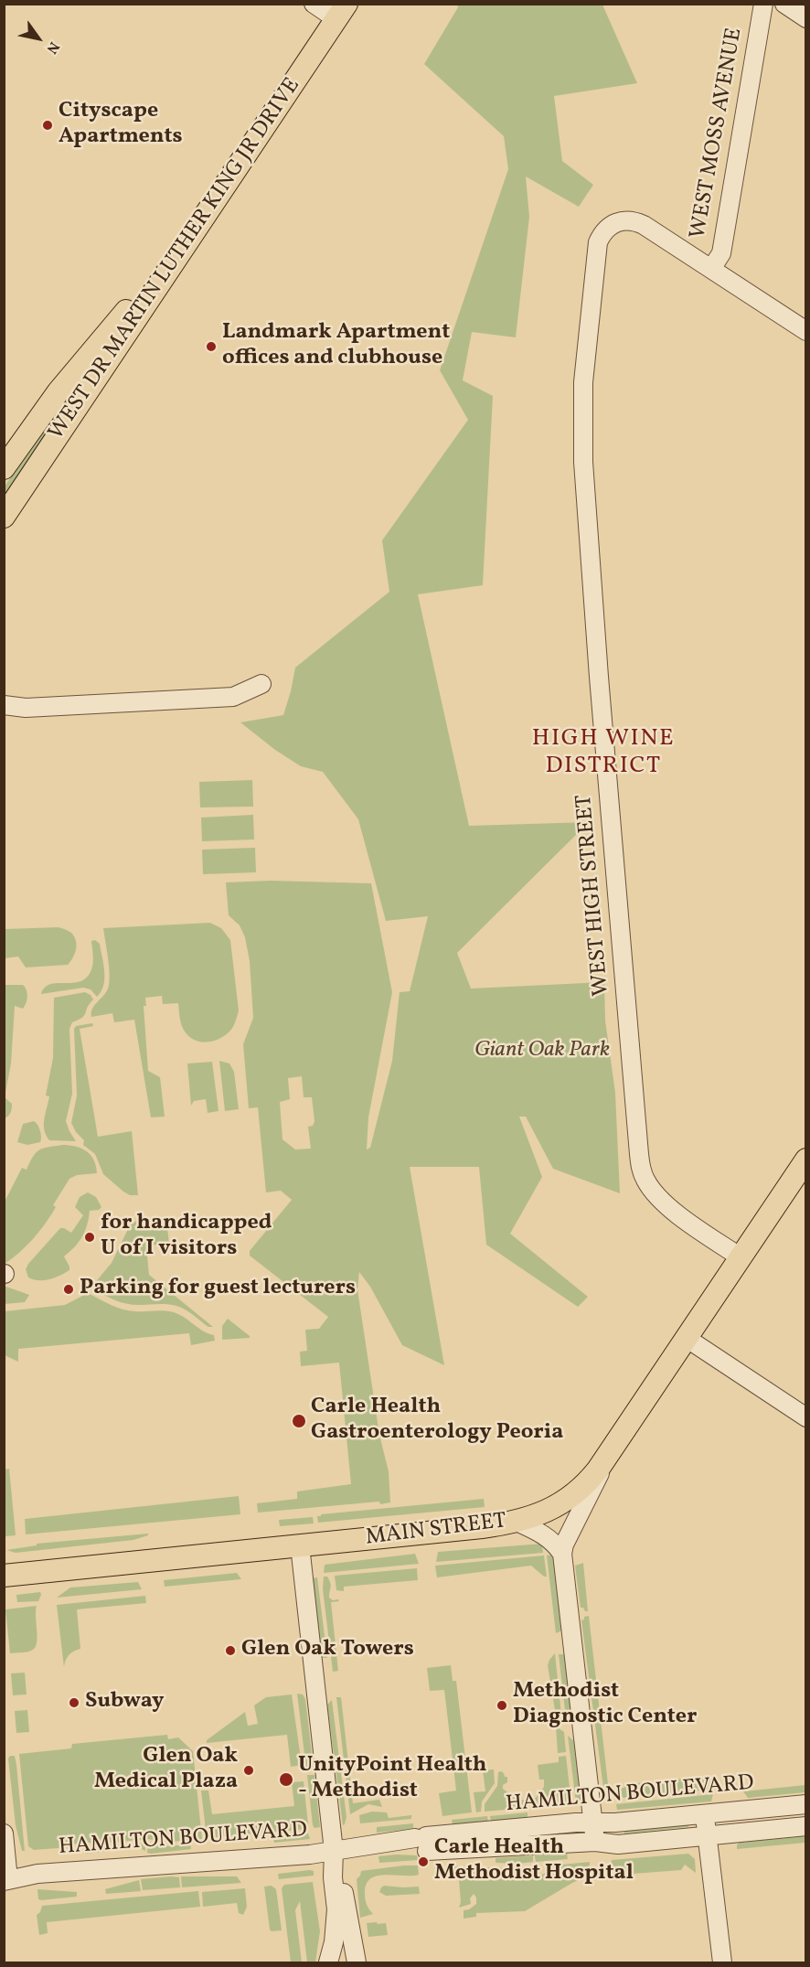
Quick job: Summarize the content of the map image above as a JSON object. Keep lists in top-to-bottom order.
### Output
{
  "streets": {
    "main road": ["WEST DR MARTIN LUTHER KING JR DRIVE", "MAIN STREET"],
    "street": ["WEST MOSS AVENUE", "WEST HIGH STREET", "HAMILTON BOULEVARD"]
  },
  "crossings": [
    ["WEST MOSS AVENUE", "WEST HIGH STREET"],
    ["WEST HIGH STREET", "MAIN STREET"]
  ],
  "districts": ["HIGH WINE DISTRICT"],
  "parks": ["Giant Oak Park"],
  "places": [
    "Cityscape Apartments",
    "Landmark Apartment offices and clubhouse",
    "for handicapped U of I visitors",
    "Parking for guest lecturers",
    "Carle Health Gastroenterology Peoria",
    "Glen Oak Towers",
    "Subway",
    "Methodist Diagnostic Center",
    "Glen Oak Medical Plaza",
    "UnityPoint Health - Methodist",
    "Carle Health Methodist Hospital"
  ],
  "north": "bottom right"
}
